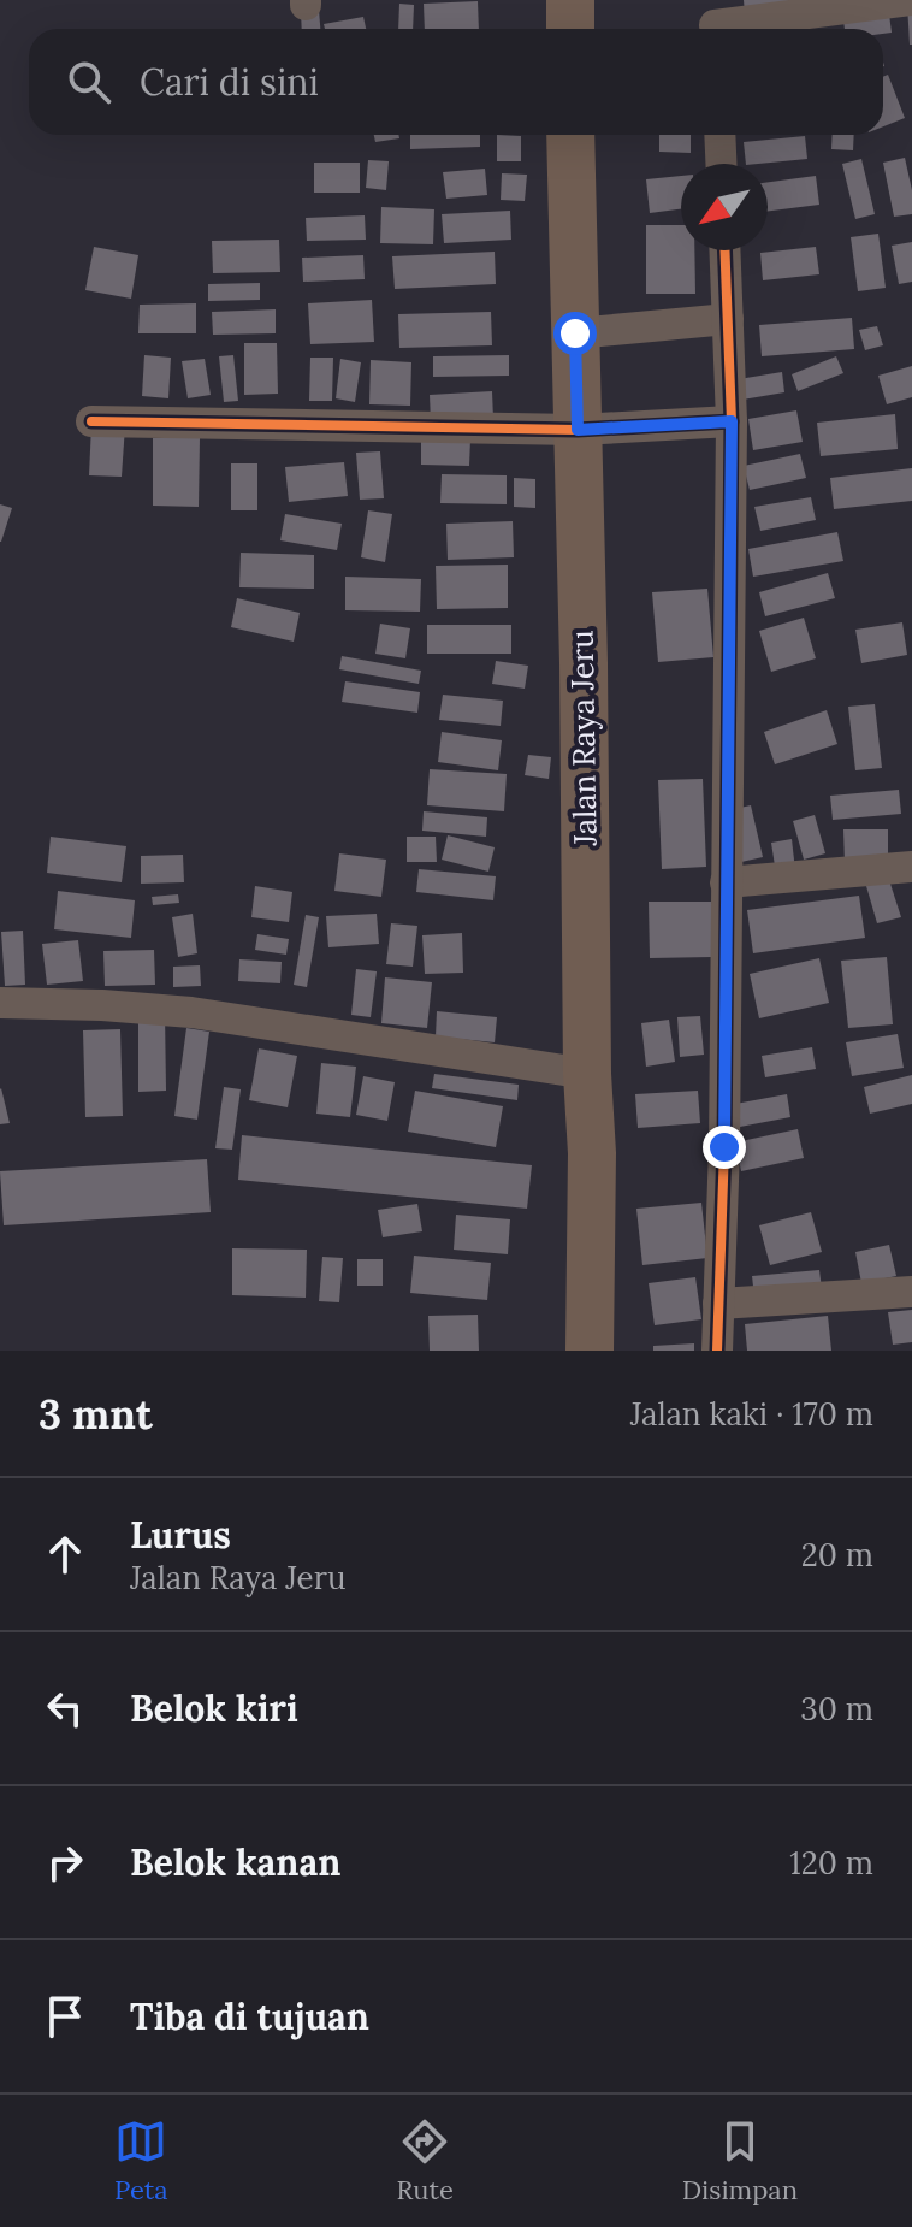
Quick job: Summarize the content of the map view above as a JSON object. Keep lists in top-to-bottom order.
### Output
{
  "streets": {
    "main road": ["Jalan Raya Jeru"]
  },
  "north": "bottom left",
  "page": {
    "search": "Cari di sini",
    "heading": ["3 mnt", "Jalan kaki · 170 m"],
    "list": [
      ["Lurus", "Jalan Raya Jeru", "20 m"],
      ["Belok kiri", "30 m"],
      ["Belok kanan", "120 m"],
      "Tiba di tujuan"
    ],
    "nav": ["Peta", "Rute", "Disimpan"]
  }
}
